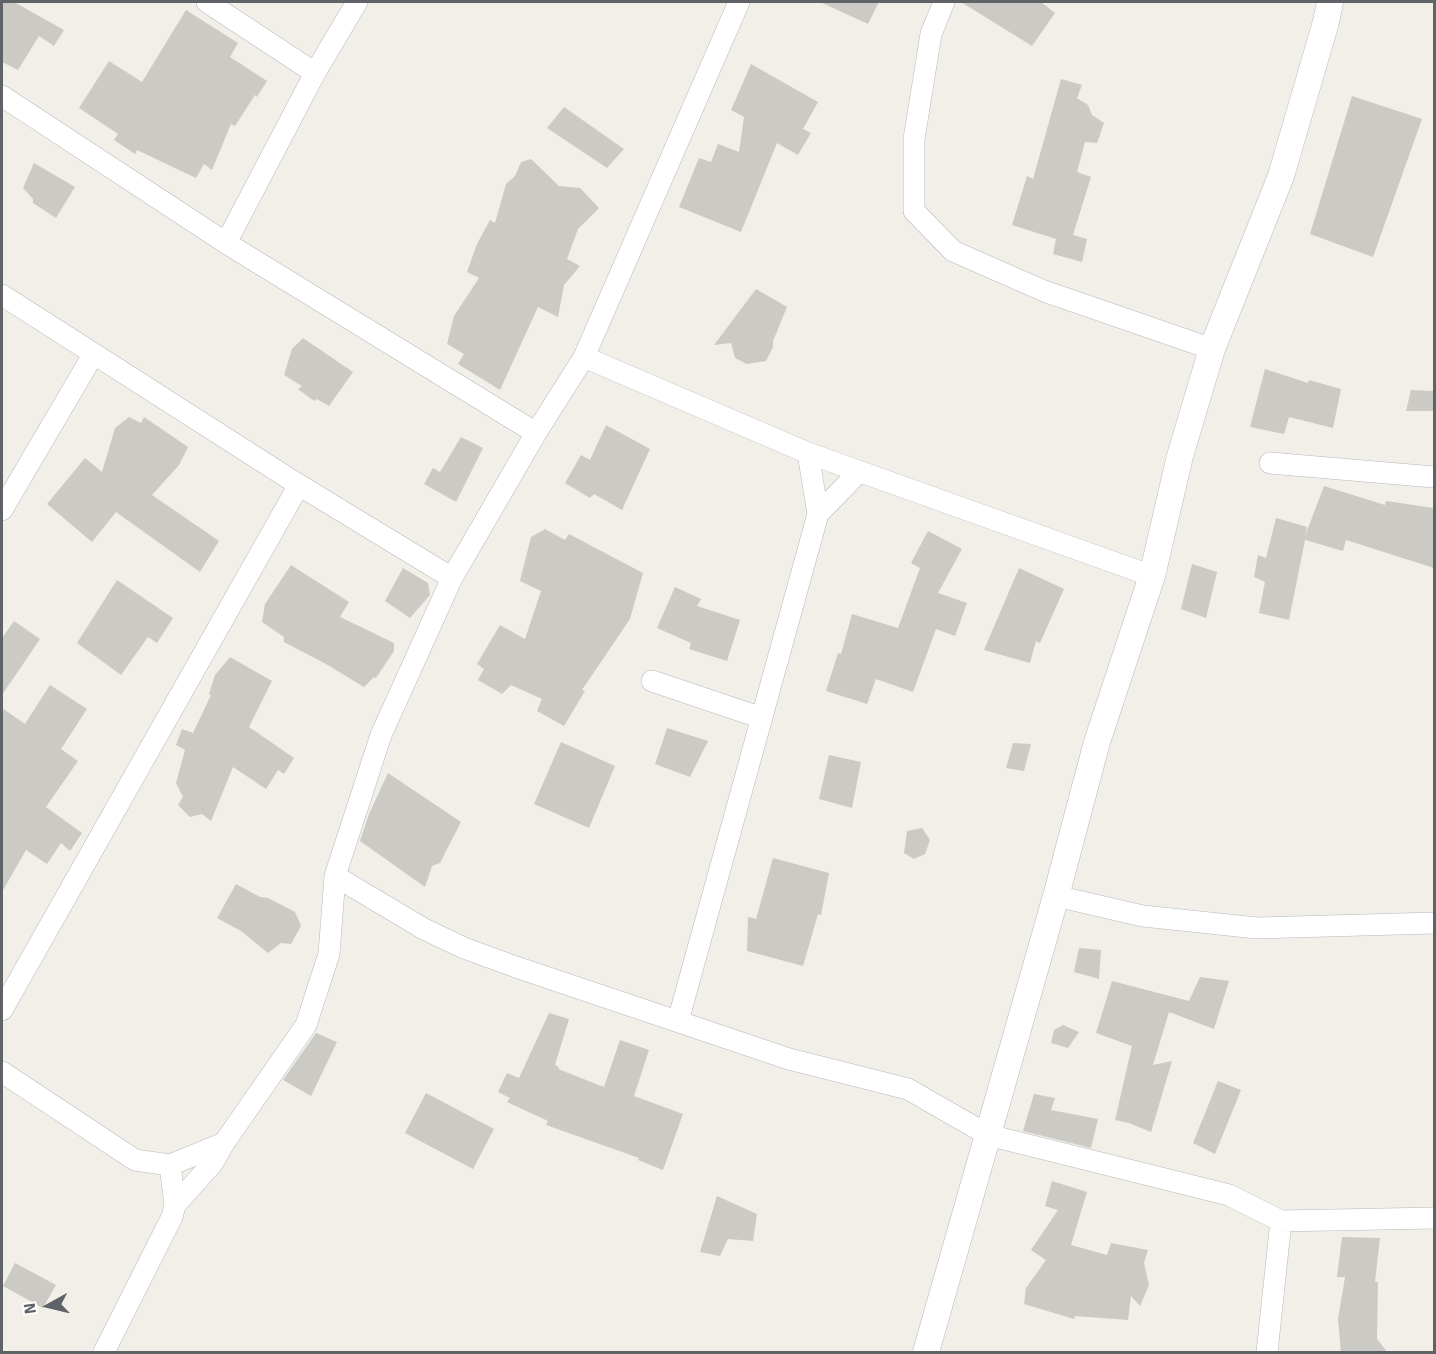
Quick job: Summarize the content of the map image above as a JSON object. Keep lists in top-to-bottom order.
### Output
{
  "north": "left"
}
